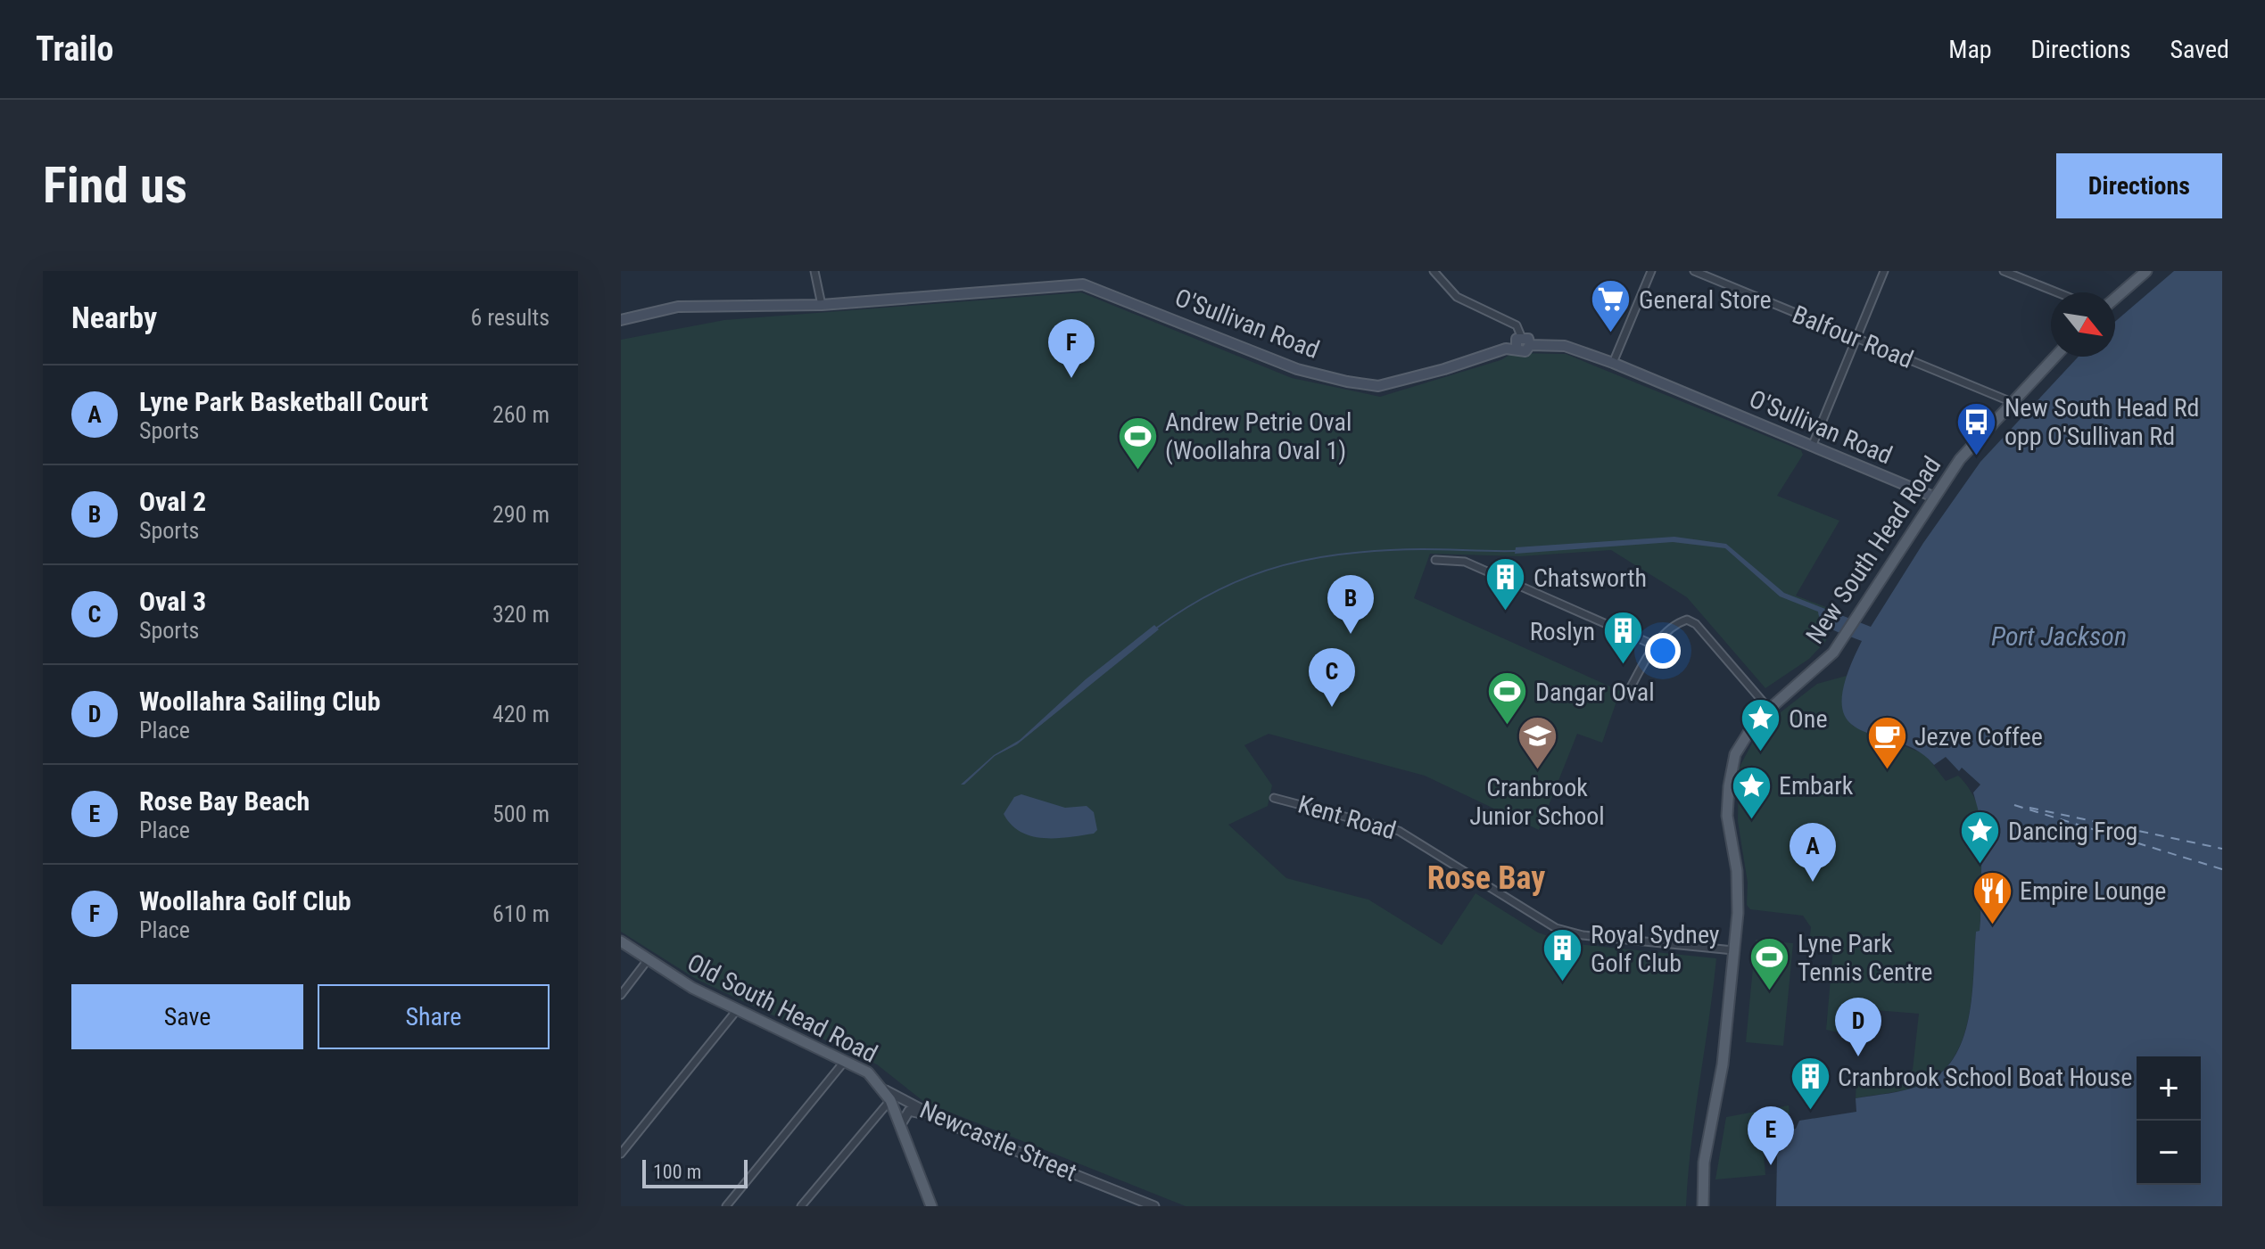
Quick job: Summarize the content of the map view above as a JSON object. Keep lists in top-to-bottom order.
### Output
{
  "streets": {
    "main road": ["O'Sullivan Road", "New South Head Road", "Old South Head Road"],
    "street": ["Balfour Road", "Kent Road", "Newcastle Street"]
  },
  "crossings": [
    ["O'Sullivan Road", "New South Head Road"],
    ["Balfour Road", "New South Head Road"],
    ["New South Head Road", "Kent Road"],
    ["Old South Head Road", "Newcastle Street"]
  ],
  "districts": ["Rose Bay"],
  "water": ["Port Jackson"],
  "places": {
    "supermarket": ["General Store"],
    "bus stop": ["New South Head Rd opp O'Sullivan Rd"],
    "sports": ["Andrew Petrie Oval (Woollahra Oval 1)", "Dangar Oval", "Lyne Park Tennis Centre"],
    "building": [
      "Chatsworth",
      "Roslyn",
      "Royal Sydney Golf Club",
      "Cranbrook School Boat House"
    ],
    "place": ["One", "Embark", "Dancing Frog"],
    "school or university": ["Cranbrook Junior School"],
    "cafe": ["Jezve Coffee"],
    "restaurant": ["Empire Lounge"]
  },
  "scale_bar": "100 m",
  "north": "bottom right",
  "page": {
    "header": "Trailo",
    "nav": ["Map", "Directions", "Saved"],
    "buttons": [
      "Directions",
      ["Save", "Share"]
    ],
    "title": "Find us",
    "heading": ["Nearby", "6 results"],
    "pins": [
      "F",
      "B",
      "C",
      "A",
      "D",
      "E"
    ],
    "list": [
      {
        "mark": "A",
        "name": "Lyne Park Basketball Court",
        "note": "Sports",
        "value": "260 m"
      },
      {
        "mark": "B",
        "name": "Oval 2",
        "note": "Sports",
        "value": "290 m"
      },
      {
        "mark": "C",
        "name": "Oval 3",
        "note": "Sports",
        "value": "320 m"
      },
      {
        "mark": "D",
        "name": "Woollahra Sailing Club",
        "note": "Place",
        "value": "420 m"
      },
      {
        "mark": "E",
        "name": "Rose Bay Beach",
        "note": "Place",
        "value": "500 m"
      },
      {
        "mark": "F",
        "name": "Woollahra Golf Club",
        "note": "Place",
        "value": "610 m"
      }
    ],
    "map_buttons": ["+", "−"],
    "scale": "100 m"
  }
}
